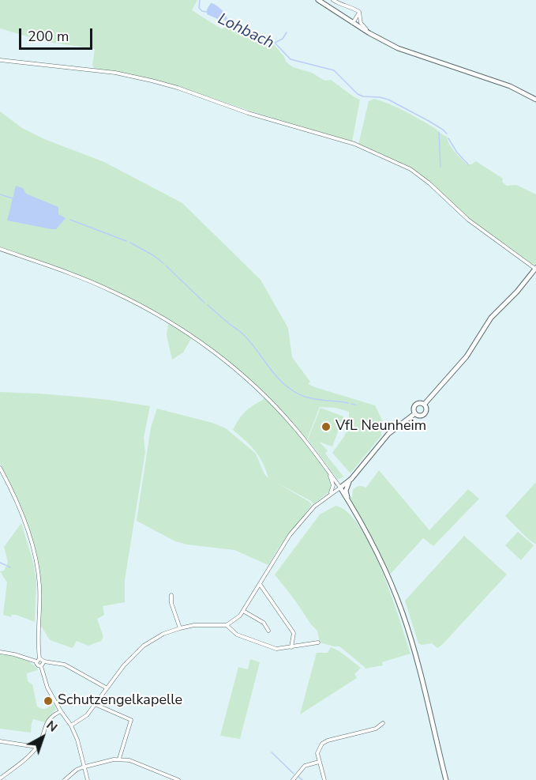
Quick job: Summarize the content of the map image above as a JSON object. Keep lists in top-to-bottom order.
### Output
{
  "water": ["Lohbach"],
  "places": ["VfL Neunheim", "Schutzengelkapelle"],
  "scale_bar": "200 m",
  "north": "top right"
}
